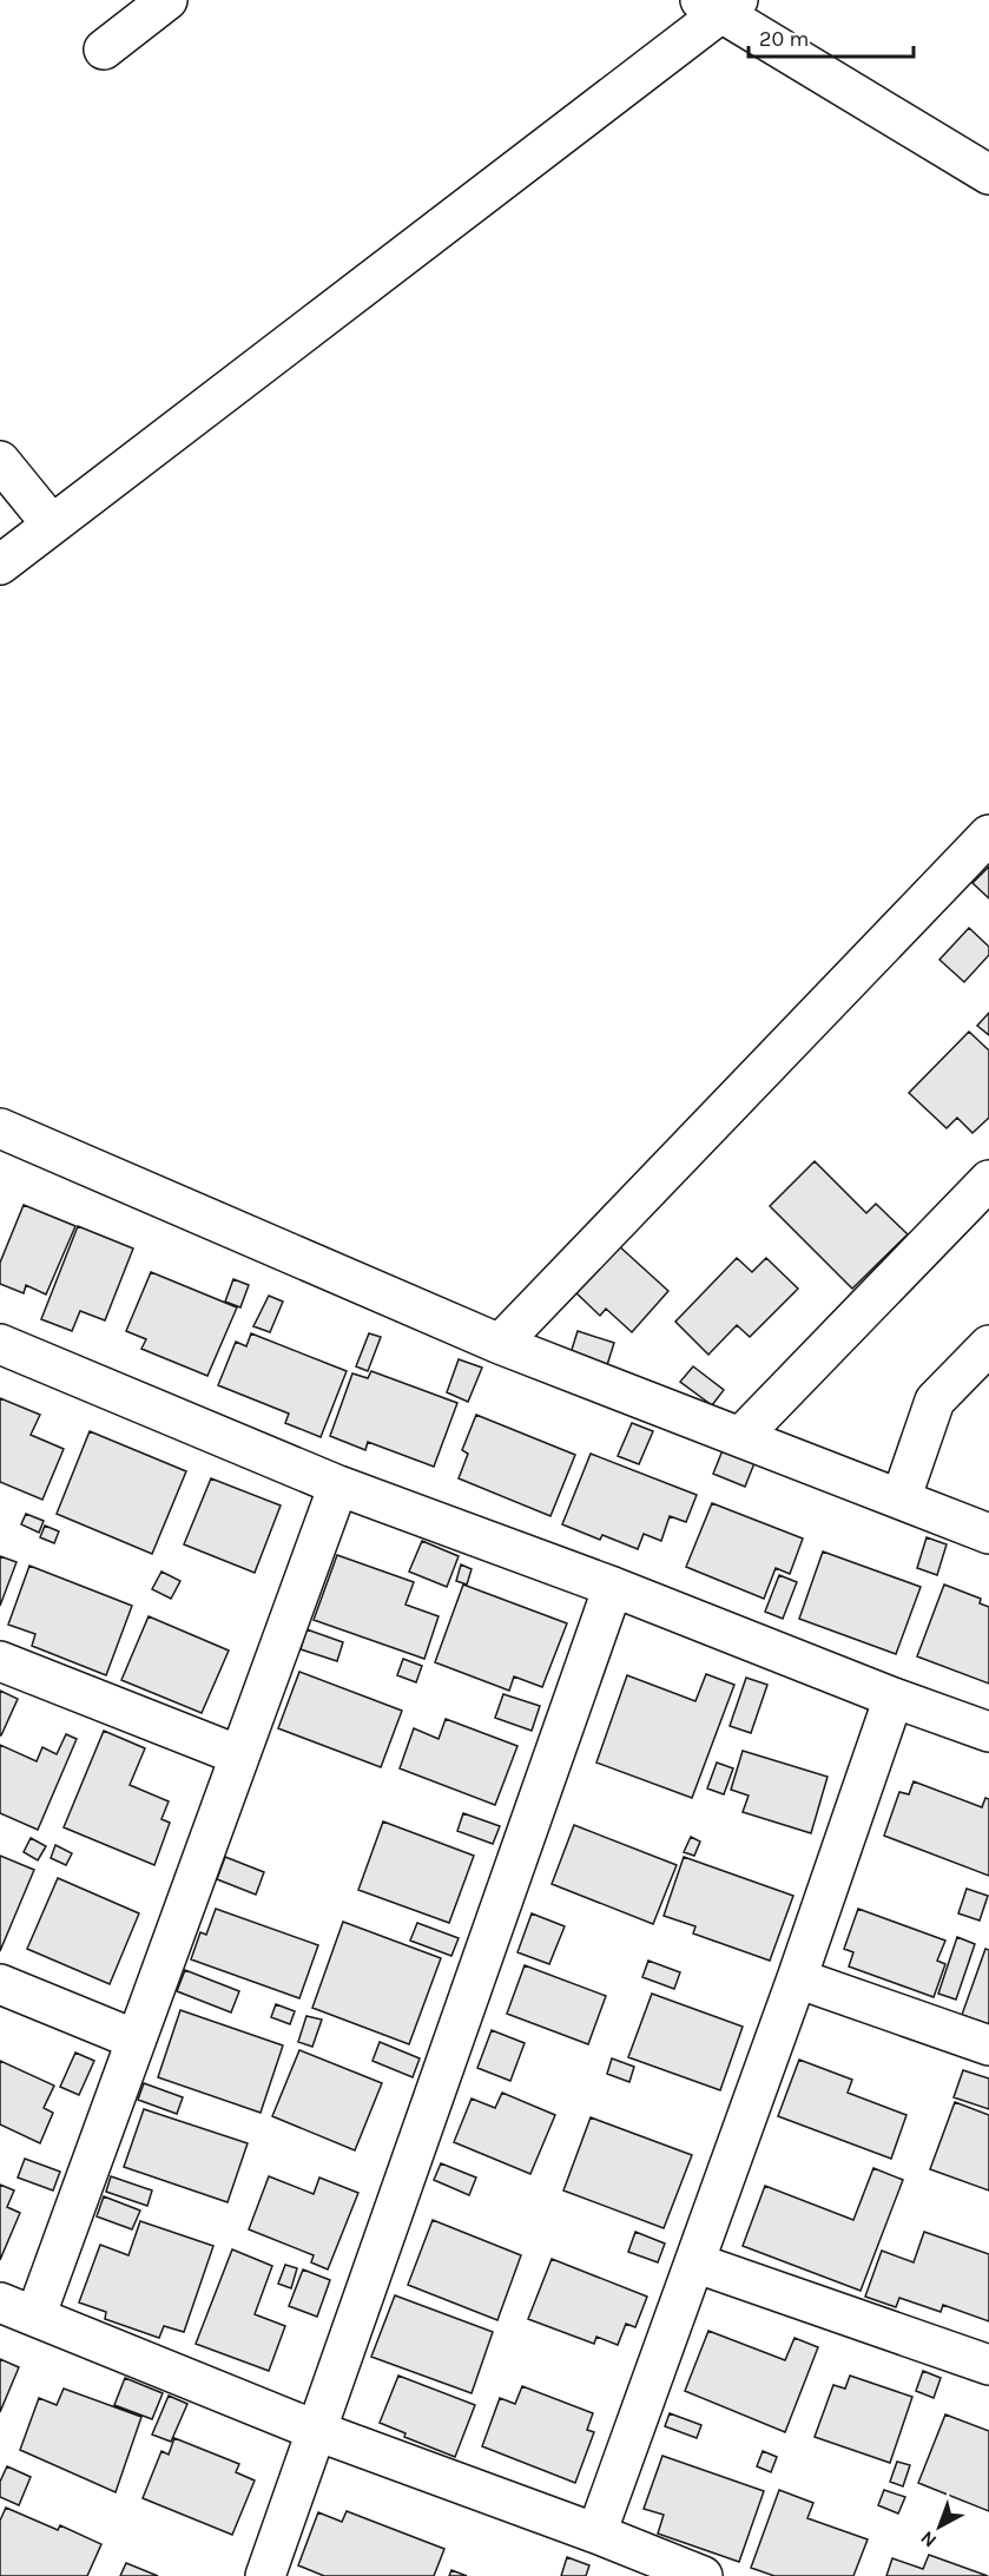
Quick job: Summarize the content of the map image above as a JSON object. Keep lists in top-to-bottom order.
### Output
{
  "scale_bar": "20 m",
  "north": "bottom left"
}
